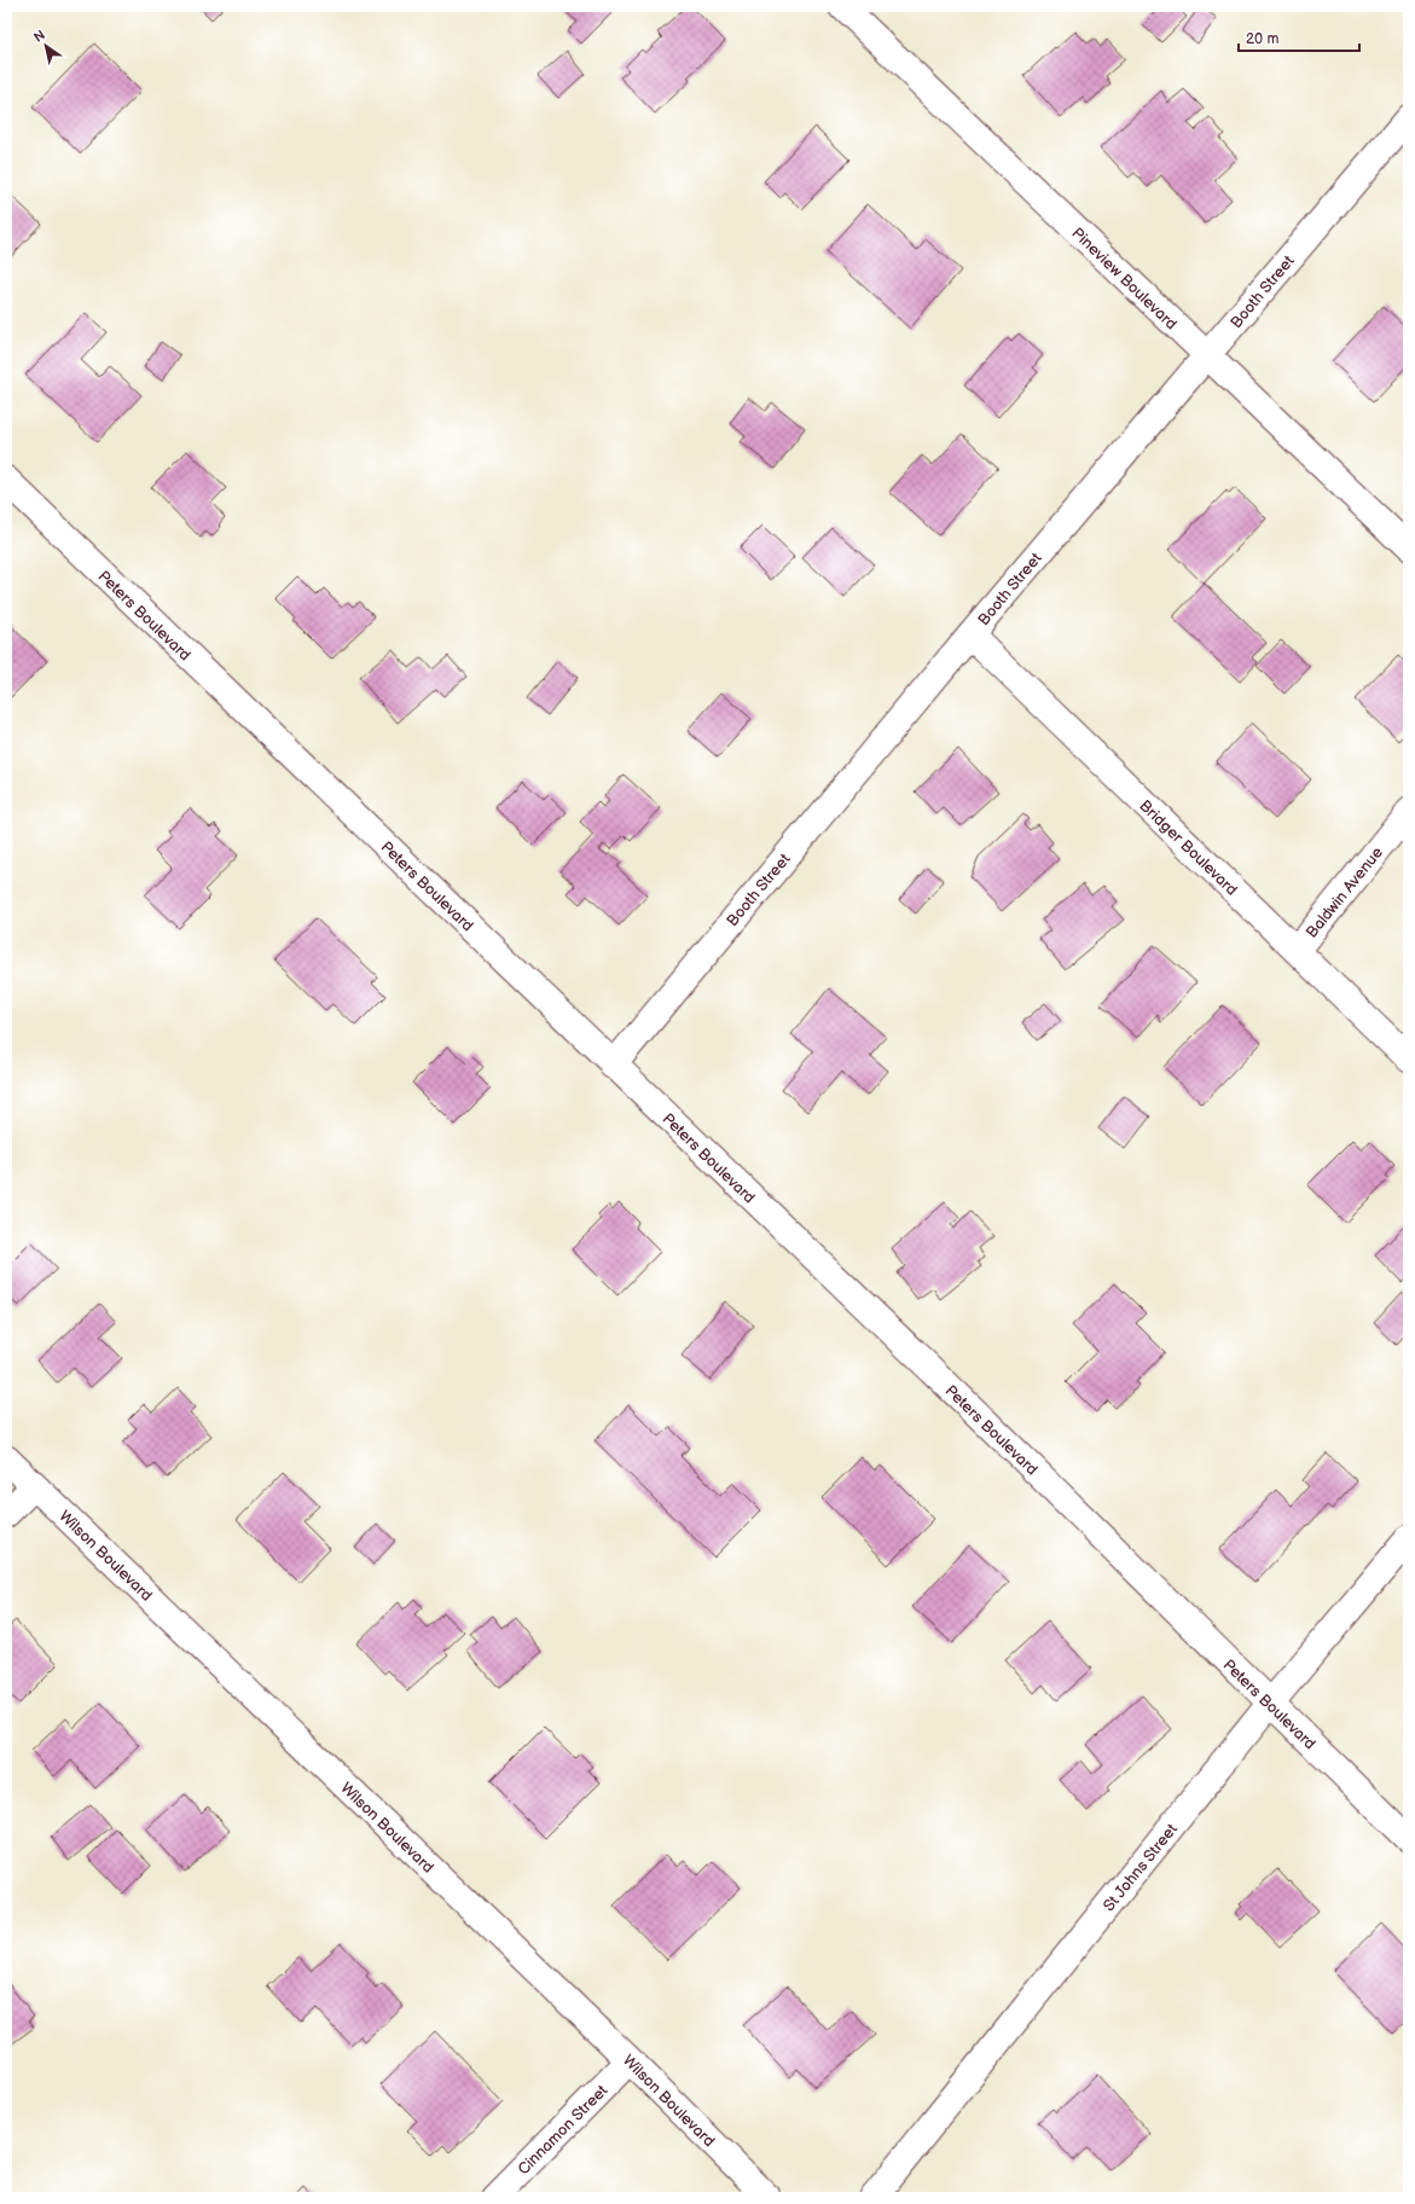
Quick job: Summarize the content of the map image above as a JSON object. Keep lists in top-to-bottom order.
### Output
{
  "streets": {
    "street": [
      "Pineview Boulevard",
      "Booth Street",
      "Peters Boulevard",
      "Bridger Boulevard",
      "Baldwin Avenue",
      "Wilson Boulevard",
      "St Johns Street",
      "Cinnamon Street"
    ]
  },
  "crossings": [
    ["Pineview Boulevard", "Booth Street"],
    ["Booth Street", "Peters Boulevard"],
    ["Booth Street", "Bridger Boulevard"],
    ["Peters Boulevard", "St Johns Street"],
    ["Bridger Boulevard", "Baldwin Avenue"],
    ["Wilson Boulevard", "Cinnamon Street"]
  ],
  "scale_bar": "20 m",
  "north": "top left"
}
